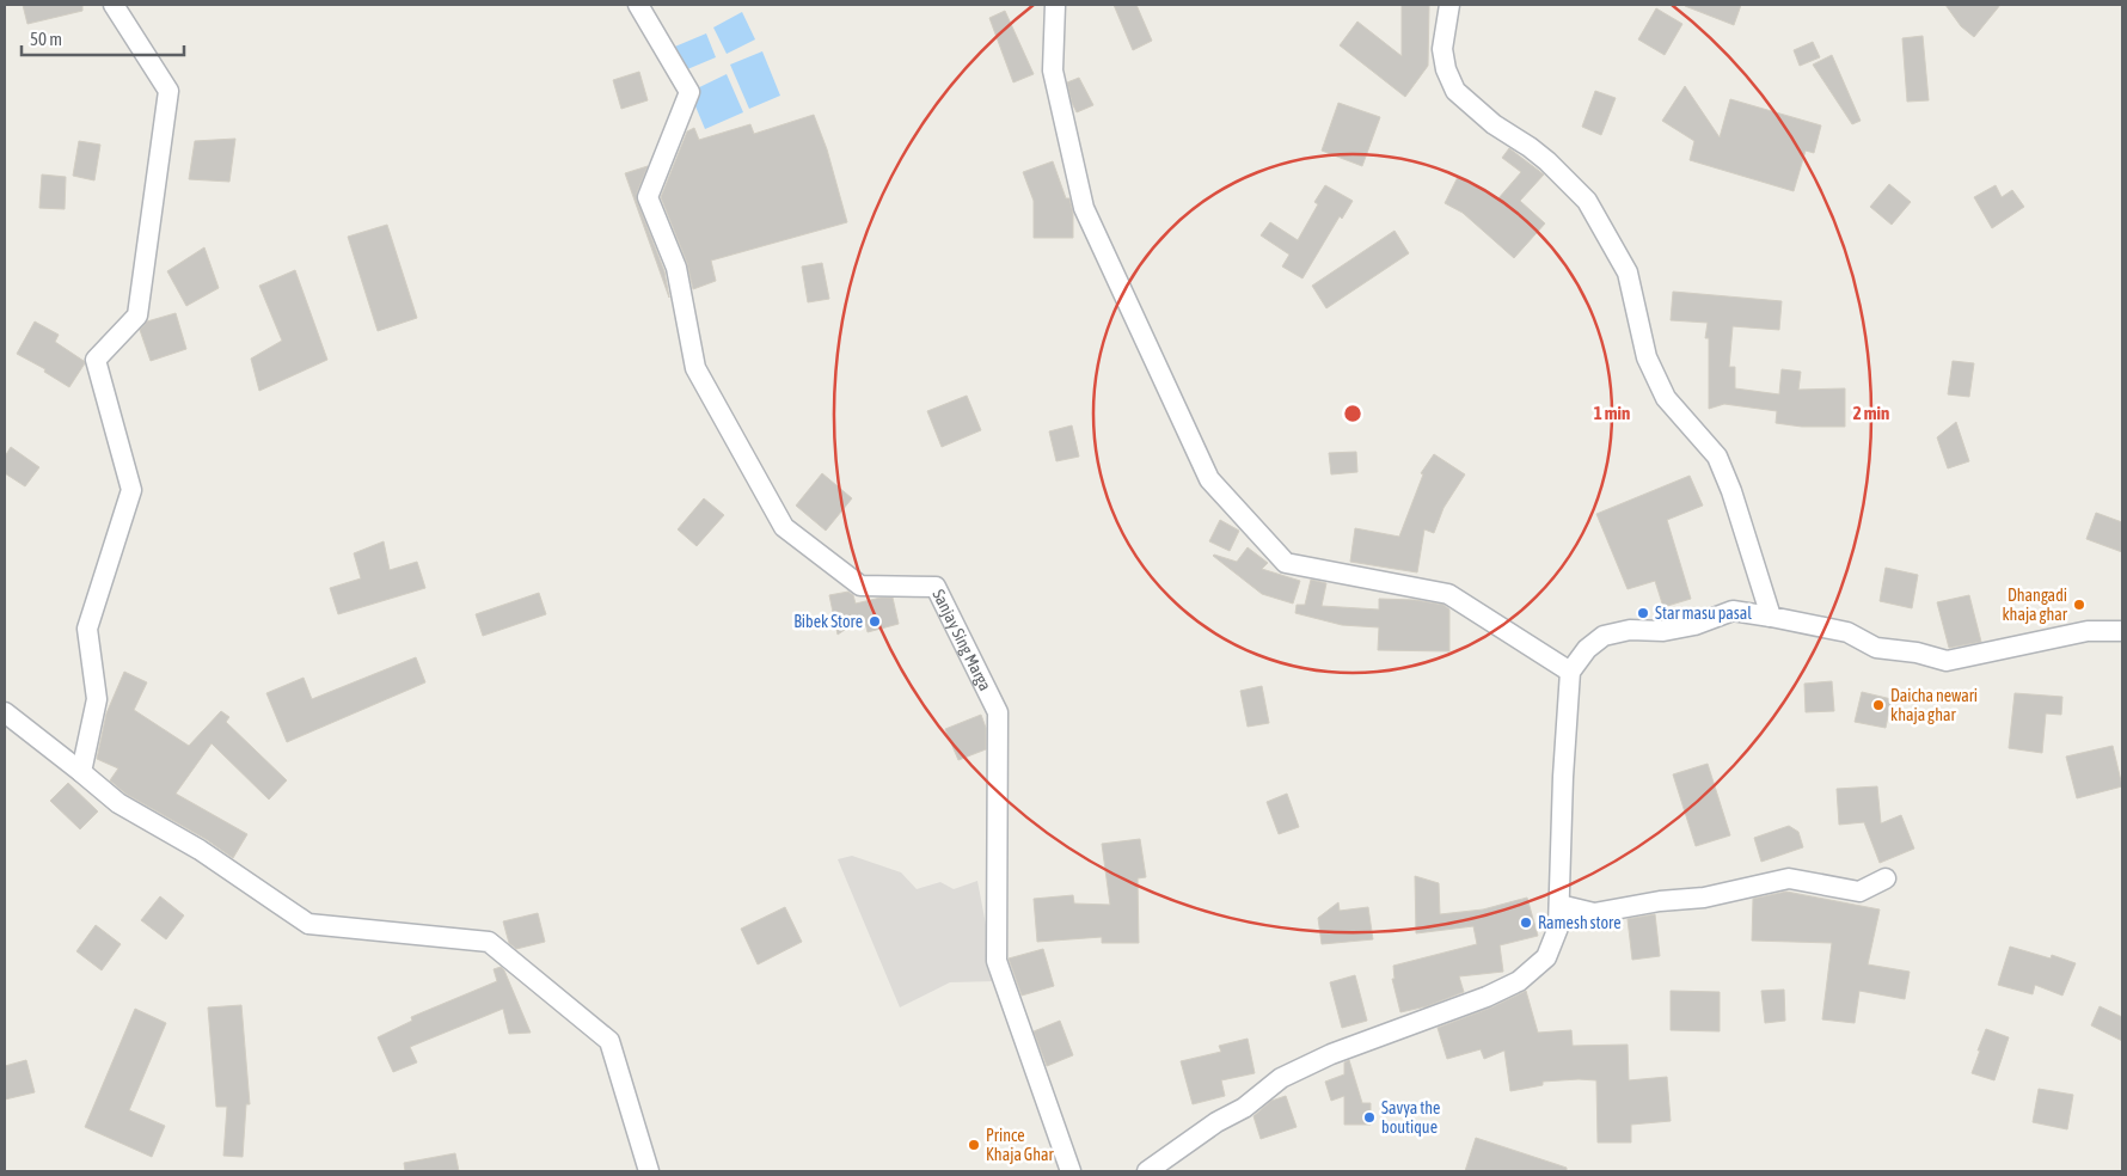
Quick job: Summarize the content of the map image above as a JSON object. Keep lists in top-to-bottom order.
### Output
{
  "streets": {
    "street": ["Sanjay Sing Marga"]
  },
  "places": [
    "Dhangadi khaja ghar",
    "Star masu pasal",
    "Bibek Store",
    "Daicha newari khaja ghar",
    "Ramesh store",
    "Savya the boutique",
    "Prince Khaja Ghar"
  ],
  "scale_bar": "50 m",
  "rings": ["1 min", "2 min"]
}
